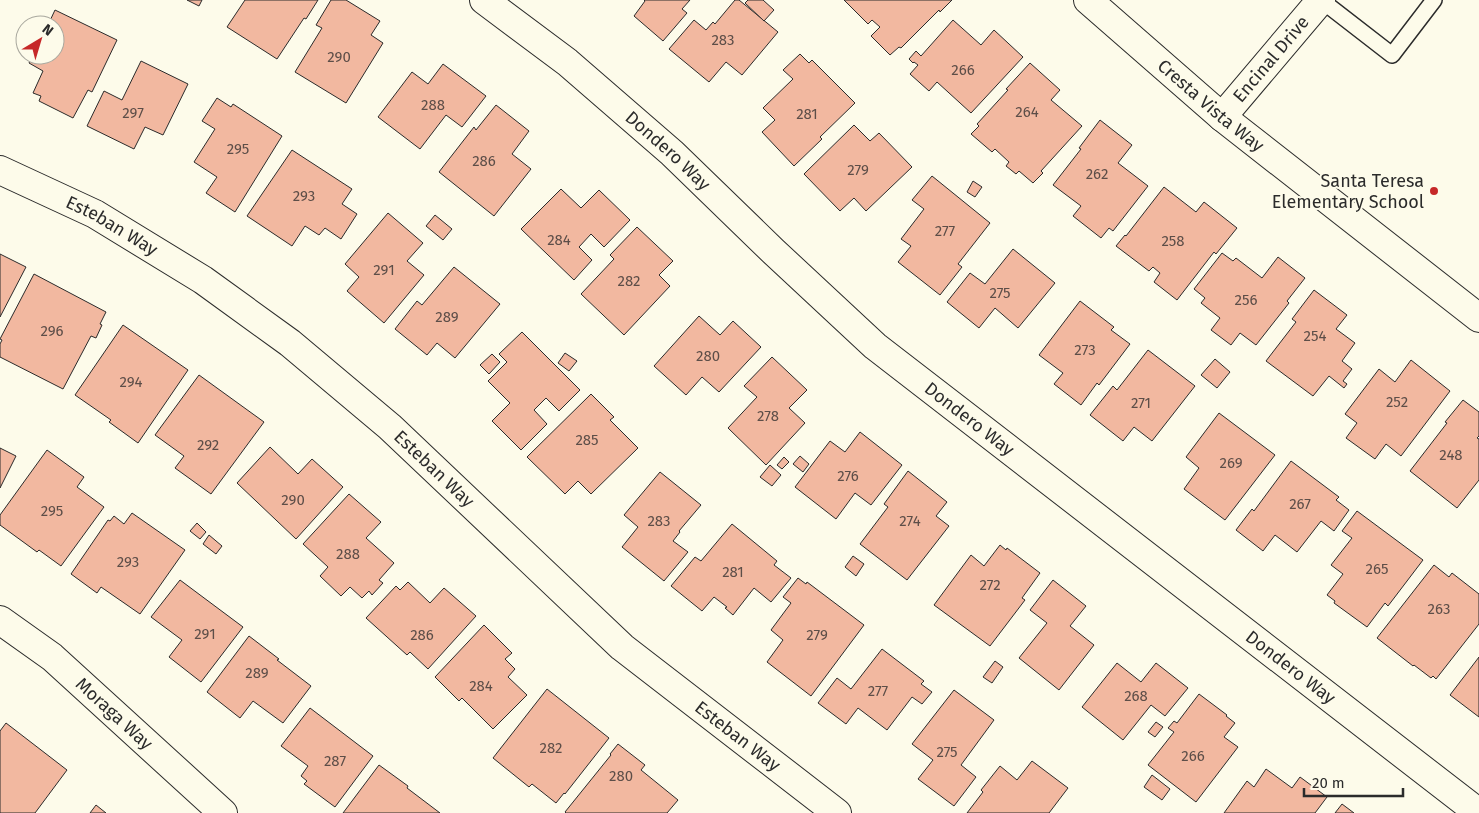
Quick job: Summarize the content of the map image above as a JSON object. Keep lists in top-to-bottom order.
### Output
{
  "streets": {
    "street": [
      "Encinal Drive",
      "Cresta Vista Way",
      "Dondero Way",
      "Esteban Way",
      "Moraga Way"
    ]
  },
  "crossings": [
    ["Encinal Drive", "Cresta Vista Way"]
  ],
  "places": ["Santa Teresa Elementary School"],
  "house_numbers": [
    "283",
    "290",
    "266",
    "288",
    "264",
    "297",
    "281",
    "295",
    "286",
    "279",
    "262",
    "293",
    "277",
    "284",
    "258",
    "291",
    "282",
    "275",
    "256",
    "289",
    "296",
    "254",
    "273",
    "280",
    "294",
    "252",
    "271",
    "278",
    "285",
    "292",
    "248",
    "269",
    "276",
    "290",
    "267",
    "295",
    "283",
    "274",
    "288",
    "293",
    "265",
    "281",
    "272",
    "263",
    "291",
    "286",
    "279",
    "289",
    "284",
    "277",
    "268",
    "282",
    "275",
    "266",
    "287",
    "280"
  ],
  "scale_bar": "20 m",
  "north": "top right"
}
